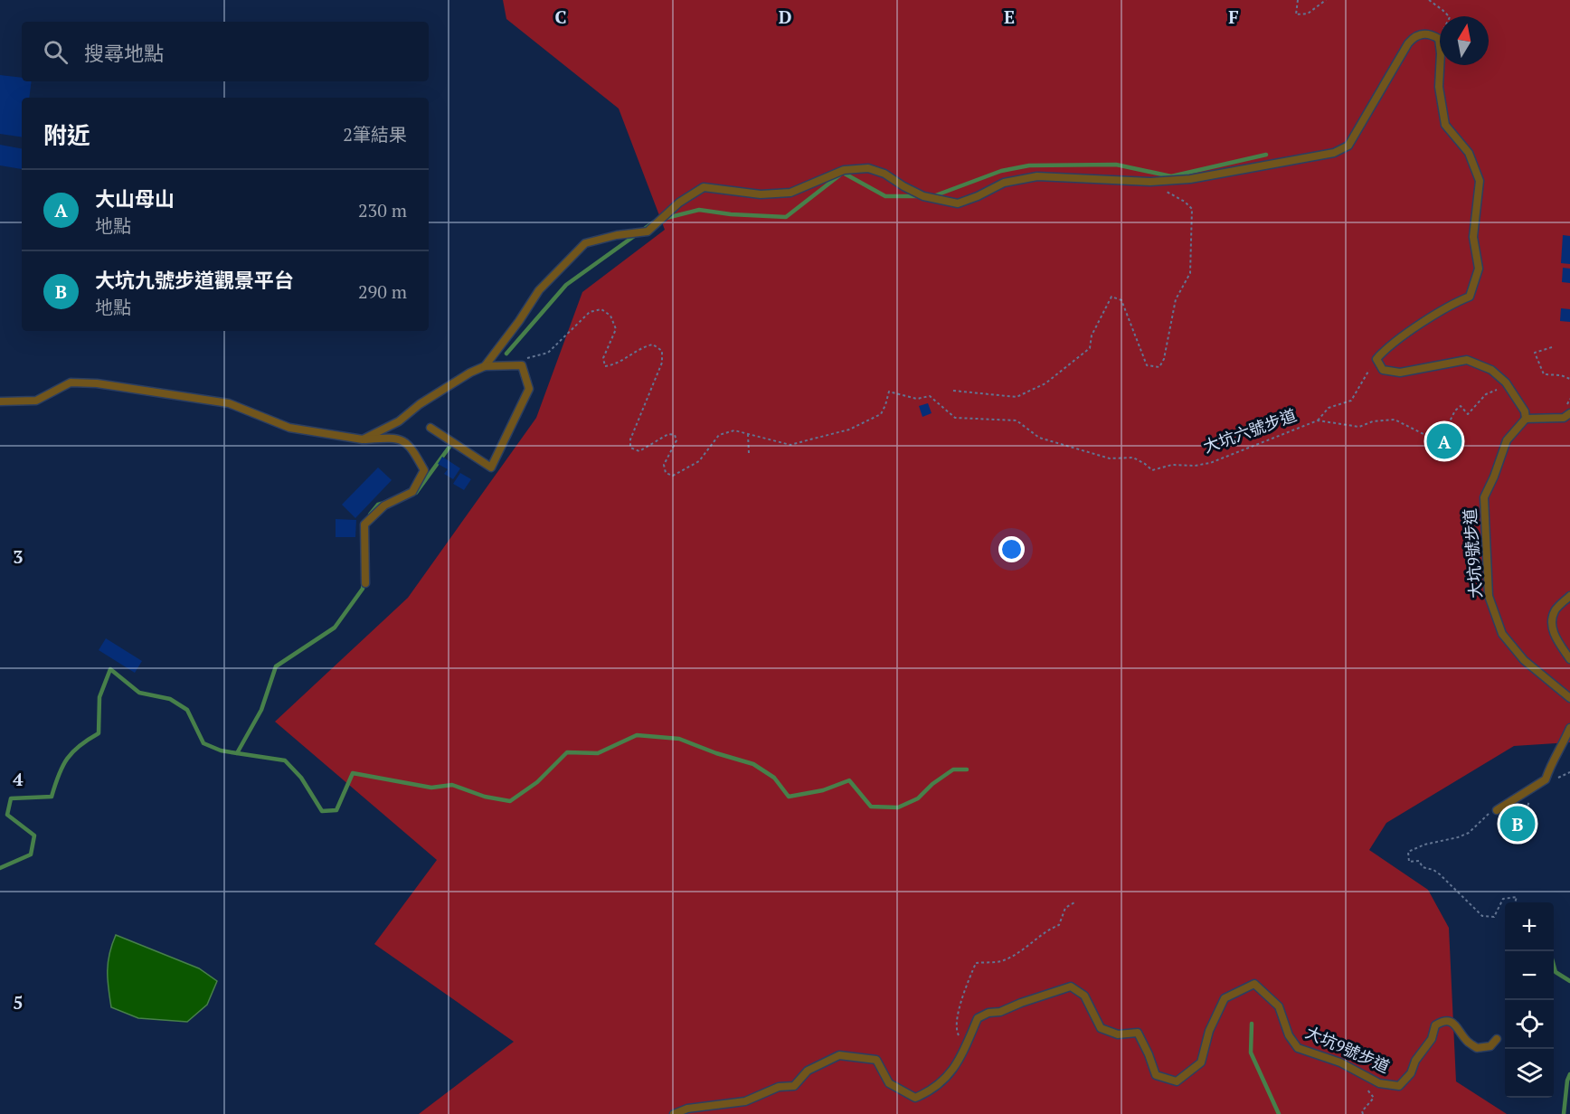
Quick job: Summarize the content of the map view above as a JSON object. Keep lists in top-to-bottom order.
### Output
{
  "streets": {
    "lane": ["大坑9號步道"],
    "path": ["大坑六號步道"]
  },
  "north": "top",
  "page": {
    "search": "搜尋地點",
    "heading": ["附近", "2筆結果"],
    "list": [
      {
        "mark": "A",
        "name": "大山母山",
        "note": "地點",
        "value": "230 m"
      },
      {
        "mark": "B",
        "name": "大坑九號步道觀景平台",
        "note": "地點",
        "value": "290 m"
      }
    ],
    "pins": ["A", "B"],
    "map_buttons": ["+", "−"]
  },
  "grid": {
    "columns": [
      "C",
      "D",
      "E",
      "F"
    ],
    "rows": ["3", "4", "5"]
  }
}
